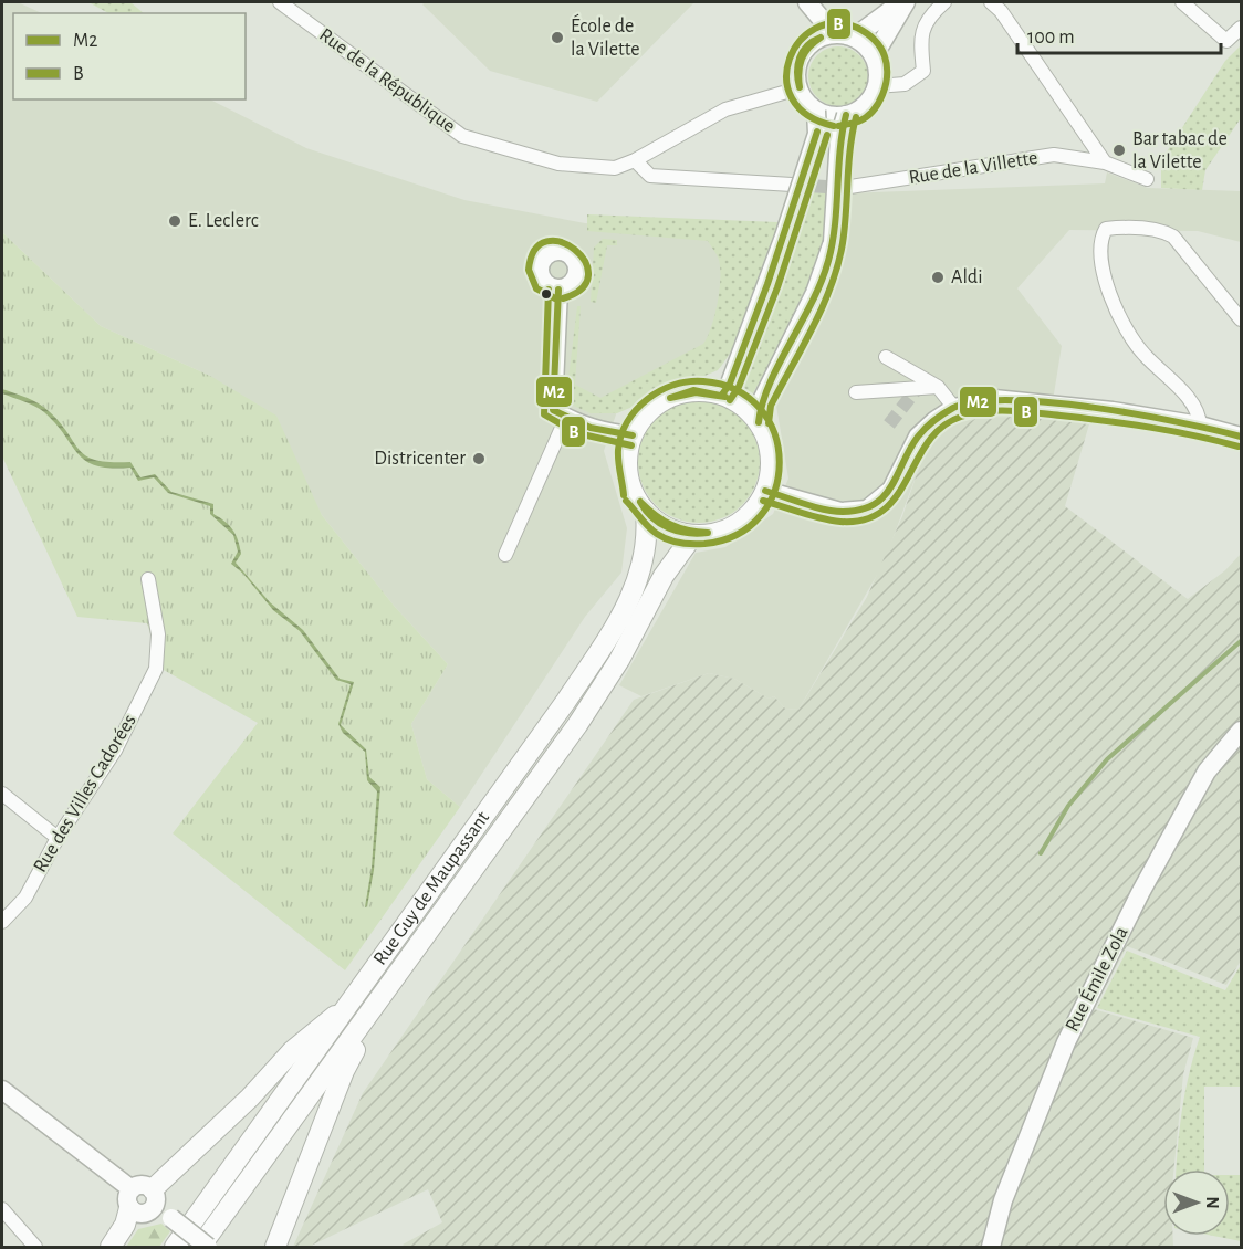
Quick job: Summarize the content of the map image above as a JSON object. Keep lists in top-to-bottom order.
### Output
{
  "streets": {
    "main road": ["Rue Guy de Maupassant", "Rue Émile Zola"],
    "street": ["Rue de la République", "Rue de la Villette", "Rue des Villes Cadorées"]
  },
  "places": [
    "École de la Vilette",
    "Bar tabac de la Vilette",
    "E. Leclerc",
    "Aldi",
    "Districenter"
  ],
  "lines": ["transit line B", "transit line M2"],
  "legend": ["M2", "B"],
  "scale_bar": "100 m",
  "north": "right"
}
